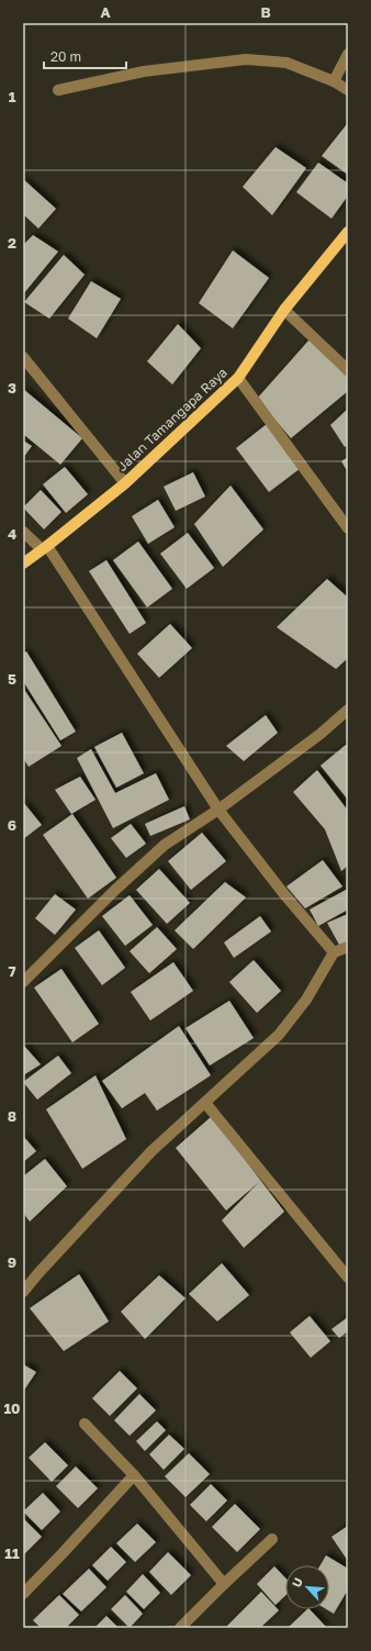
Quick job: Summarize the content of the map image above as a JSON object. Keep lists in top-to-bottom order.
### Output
{
  "streets": {
    "main road": ["Jalan Tamangapa Raya"]
  },
  "scale_bar": "20 m",
  "north": "top left",
  "grid": {
    "columns": ["A", "B"],
    "rows": [
      "1",
      "2",
      "3",
      "4",
      "5",
      "6",
      "7",
      "8",
      "9",
      "10",
      "11"
    ]
  }
}
